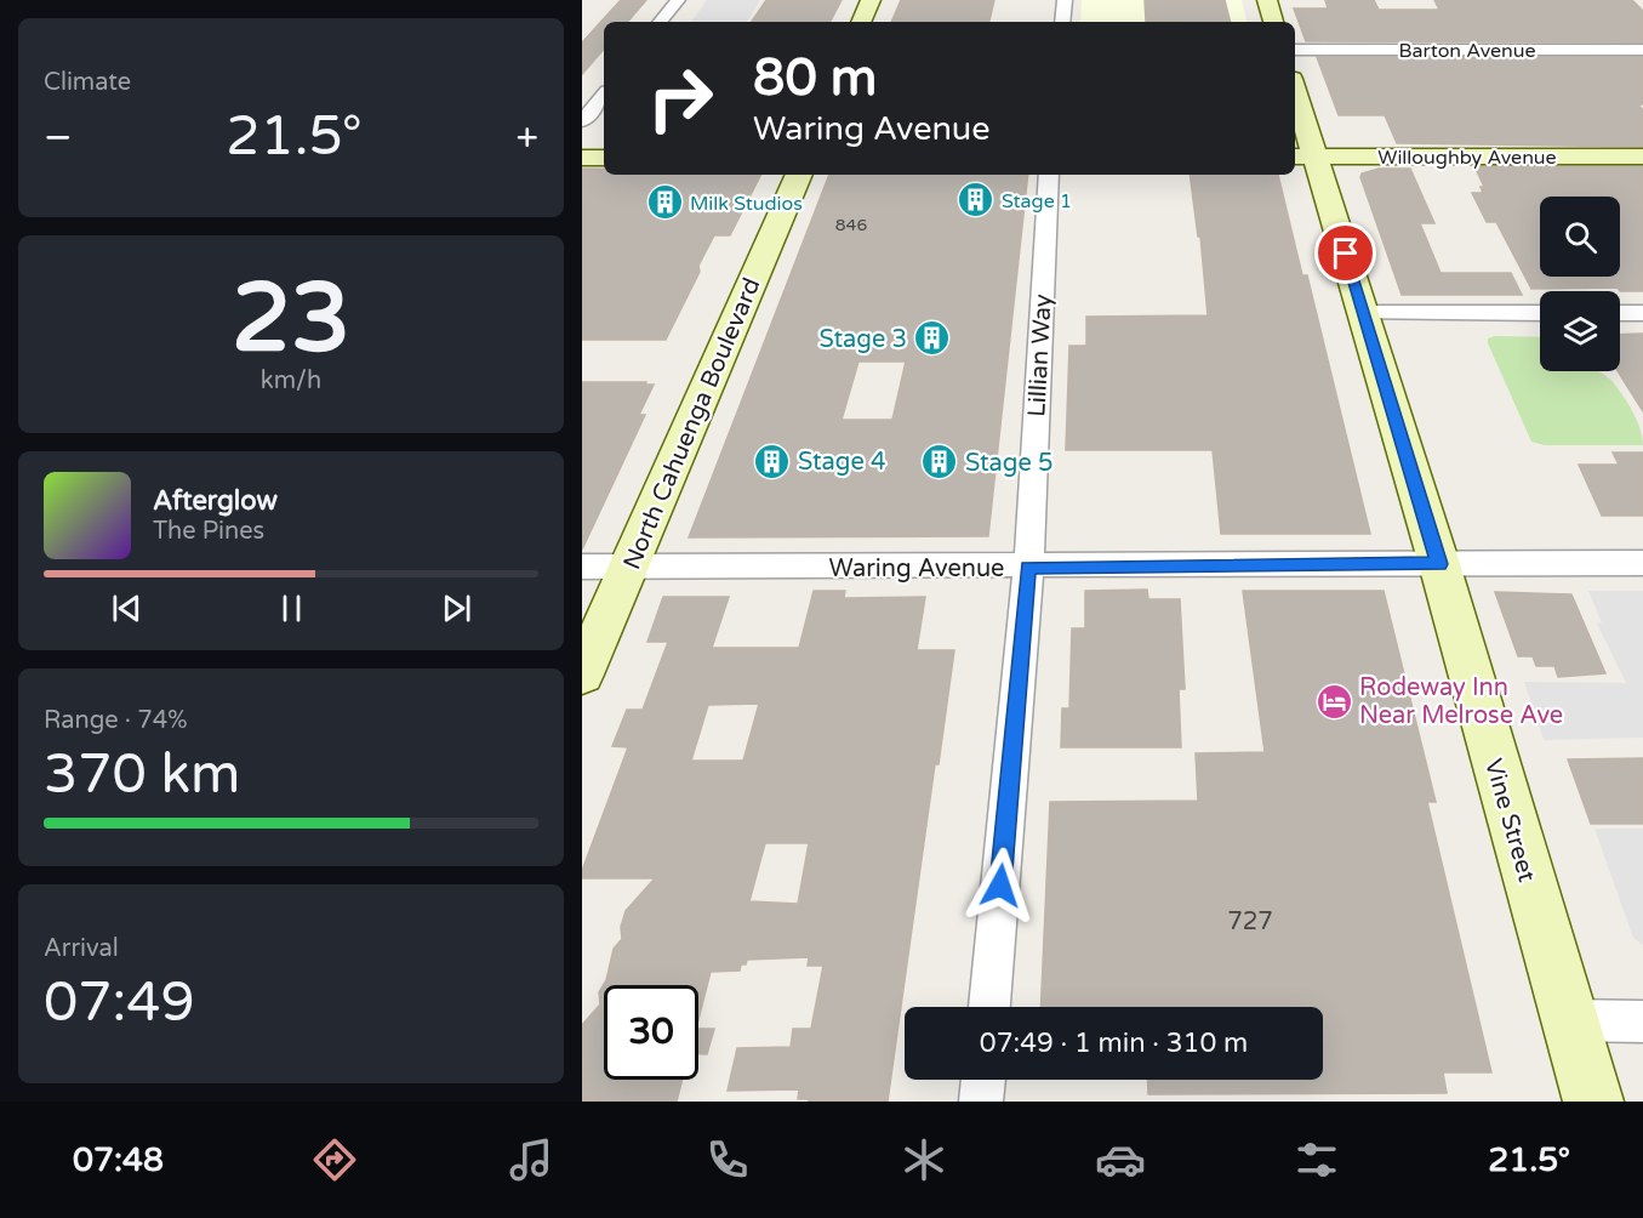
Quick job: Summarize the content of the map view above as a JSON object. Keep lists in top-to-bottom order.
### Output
{
  "streets": {
    "main road": ["Willoughby Avenue", "North Cahuenga Boulevard", "Vine Street"],
    "street": ["Barton Avenue", "Lillian Way", "Waring Avenue"]
  },
  "crossings": [
    ["Willoughby Avenue", "Vine Street"],
    ["Lillian Way", "Waring Avenue"],
    ["North Cahuenga Boulevard", "Waring Avenue"],
    ["Waring Avenue", "Vine Street"]
  ],
  "places": {
    "building": [
      "Stage 1",
      "Milk Studios",
      "Stage 3",
      "Stage 4",
      "Stage 5"
    ],
    "hotel": ["Rodeway Inn Near Melrose Ave"]
  },
  "house_numbers": ["846", "727"],
  "page": {
    "tile": [
      "Climate",
      ["23", "km/h"],
      ["Range · 74%", "370 km"],
      ["Arrival", "07:49"]
    ],
    "turn": ["80 m", "Waring Avenue"],
    "heat": ["−", "21.5°", "+"],
    "song": ["Afterglow", "The Pines"],
    "limit": "30",
    "trip": "07:49 · 1 min · 310 m",
    "tabs": ["07:48", "21.5°"]
  }
}
